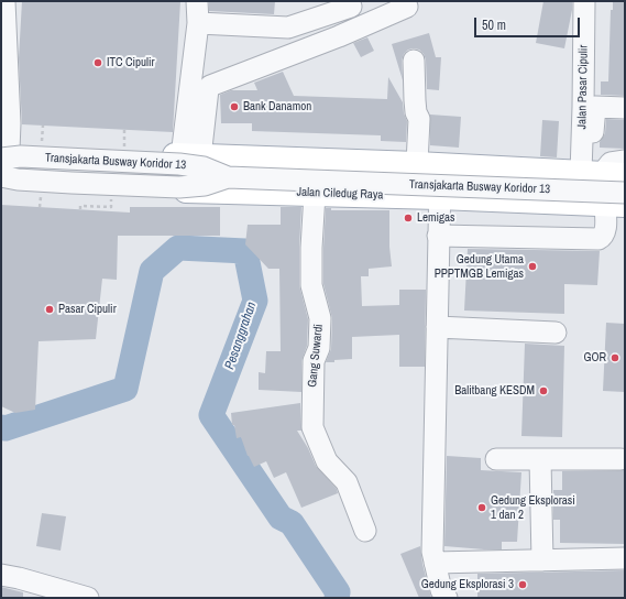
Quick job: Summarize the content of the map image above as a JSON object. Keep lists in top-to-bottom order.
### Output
{
  "streets": {
    "main road": ["Jalan Ciledug Raya"],
    "street": ["Jalan Pasar Cipulir", "Transjakarta Busway Koridor 13", "Gang Suwardi"]
  },
  "crossings": [
    ["Transjakarta Busway Koridor 13", "Jalan Ciledug Raya"],
    ["Jalan Ciledug Raya", "Gang Suwardi"]
  ],
  "water": ["Pesanggrahan"],
  "places": [
    "ITC Cipulir",
    "Bank Danamon",
    "Lemigas",
    "Gedung Utama PPPTMGB Lemigas",
    "Pasar Cipulir",
    "GOR",
    "Balitbang KESDM",
    "Gedung Eksplorasi 1 dan 2",
    "Gedung Eksplorasi 3"
  ],
  "scale_bar": "50 m"
}
